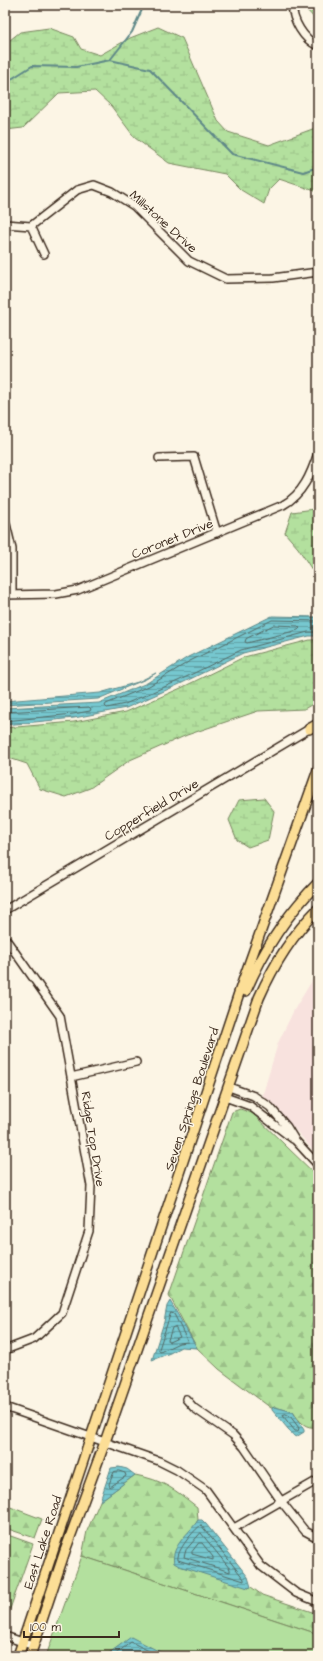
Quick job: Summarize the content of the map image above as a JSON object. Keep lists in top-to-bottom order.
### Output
{
  "streets": {
    "main road": ["Seven Springs Boulevard", "East Lake Road"],
    "street": [
      "Millstone Drive",
      "Coronet Drive",
      "Copperfield Drive",
      "Ridge Top Drive"
    ]
  },
  "crossings": [
    ["Seven Springs Boulevard", "East Lake Road"]
  ],
  "scale_bar": "100 m"
}
